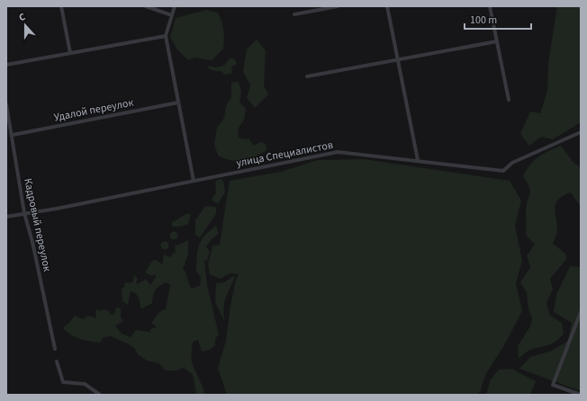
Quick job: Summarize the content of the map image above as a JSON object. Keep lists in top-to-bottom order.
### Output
{
  "streets": {
    "street": ["Удалой переулок", "улица Специалистов", "Кадровый переулок"]
  },
  "crossings": [
    ["Удалой переулок", "Кадровый переулок"],
    ["улица Специалистов", "Кадровый переулок"]
  ],
  "scale_bar": "100 m",
  "north": "top"
}
